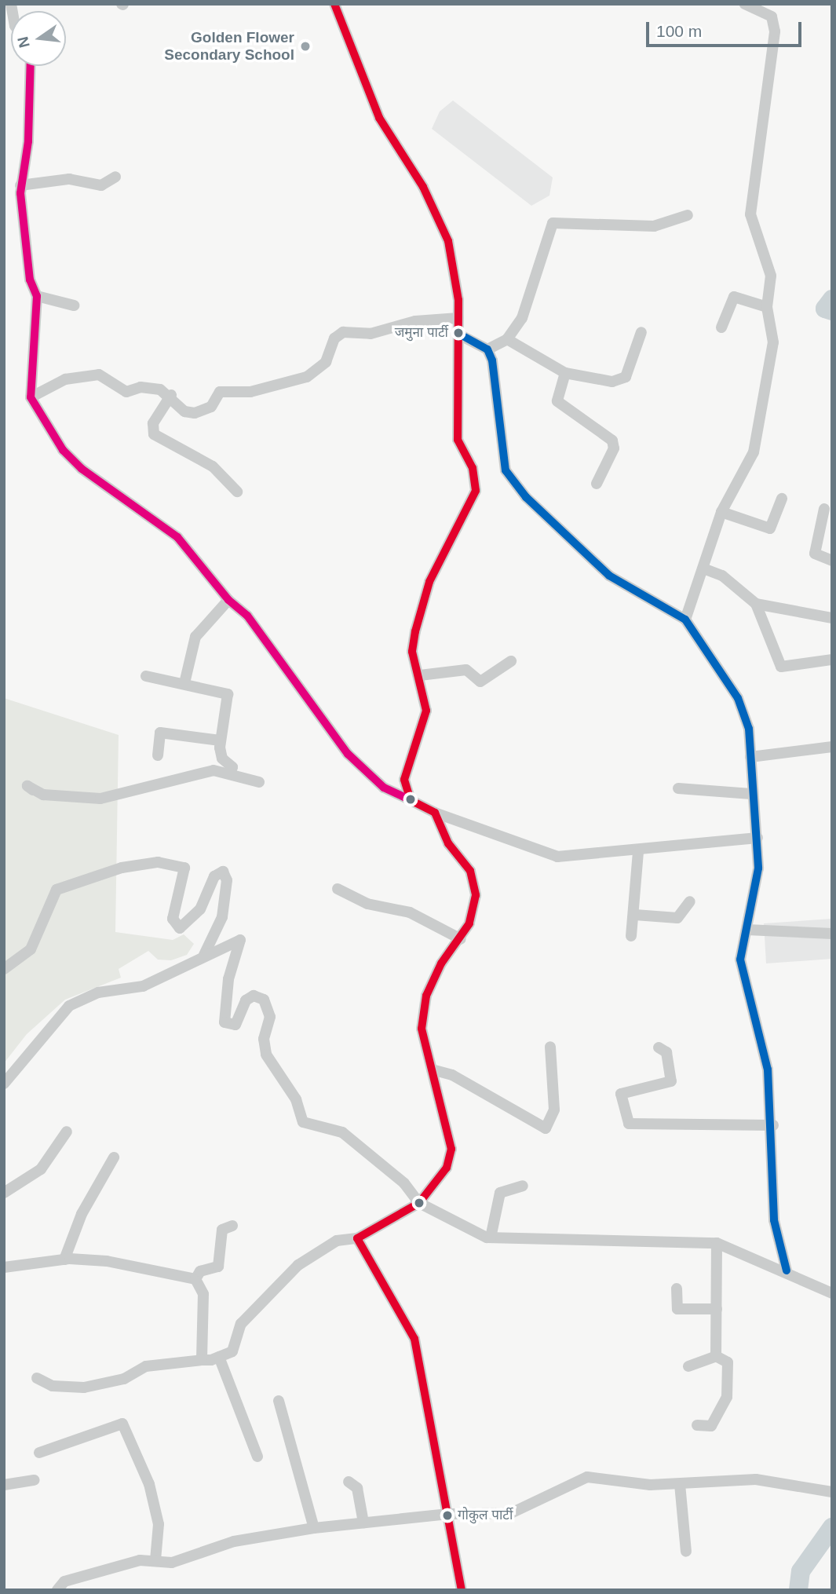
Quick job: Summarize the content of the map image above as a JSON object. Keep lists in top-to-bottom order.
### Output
{
  "places": ["Golden Flower Secondary School", "जमुना पार्टी", "गोकुल पार्टी"],
  "scale_bar": "100 m",
  "north": "left"
}
